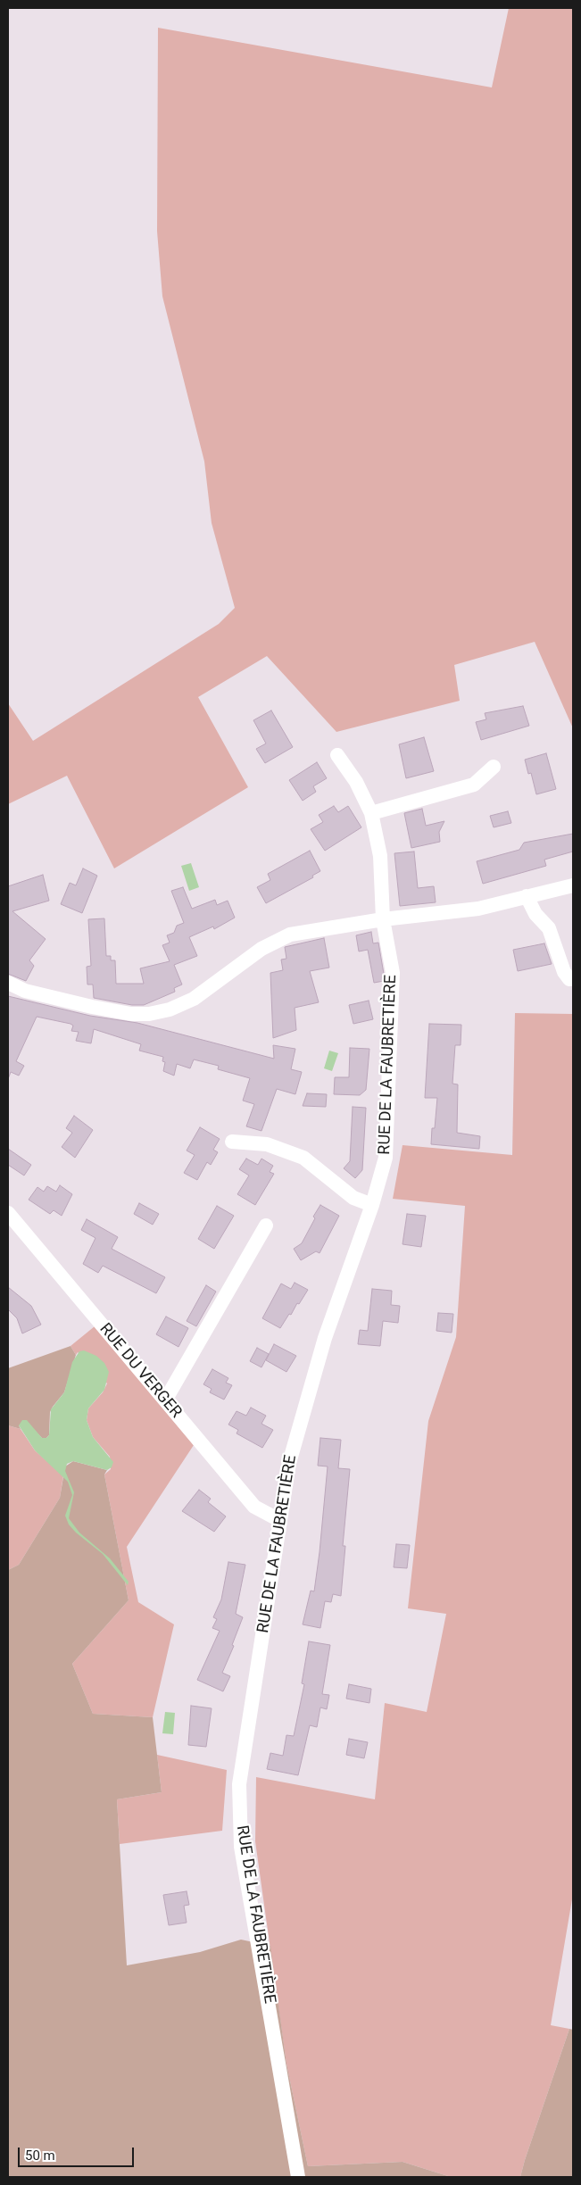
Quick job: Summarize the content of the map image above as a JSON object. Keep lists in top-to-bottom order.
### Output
{
  "streets": {
    "street": ["RUE DE LA FAUBRETIÈRE", "RUE DU VERGER"]
  },
  "crossings": [
    ["RUE DE LA FAUBRETIÈRE", "RUE DU VERGER"]
  ],
  "scale_bar": "50 m"
}
